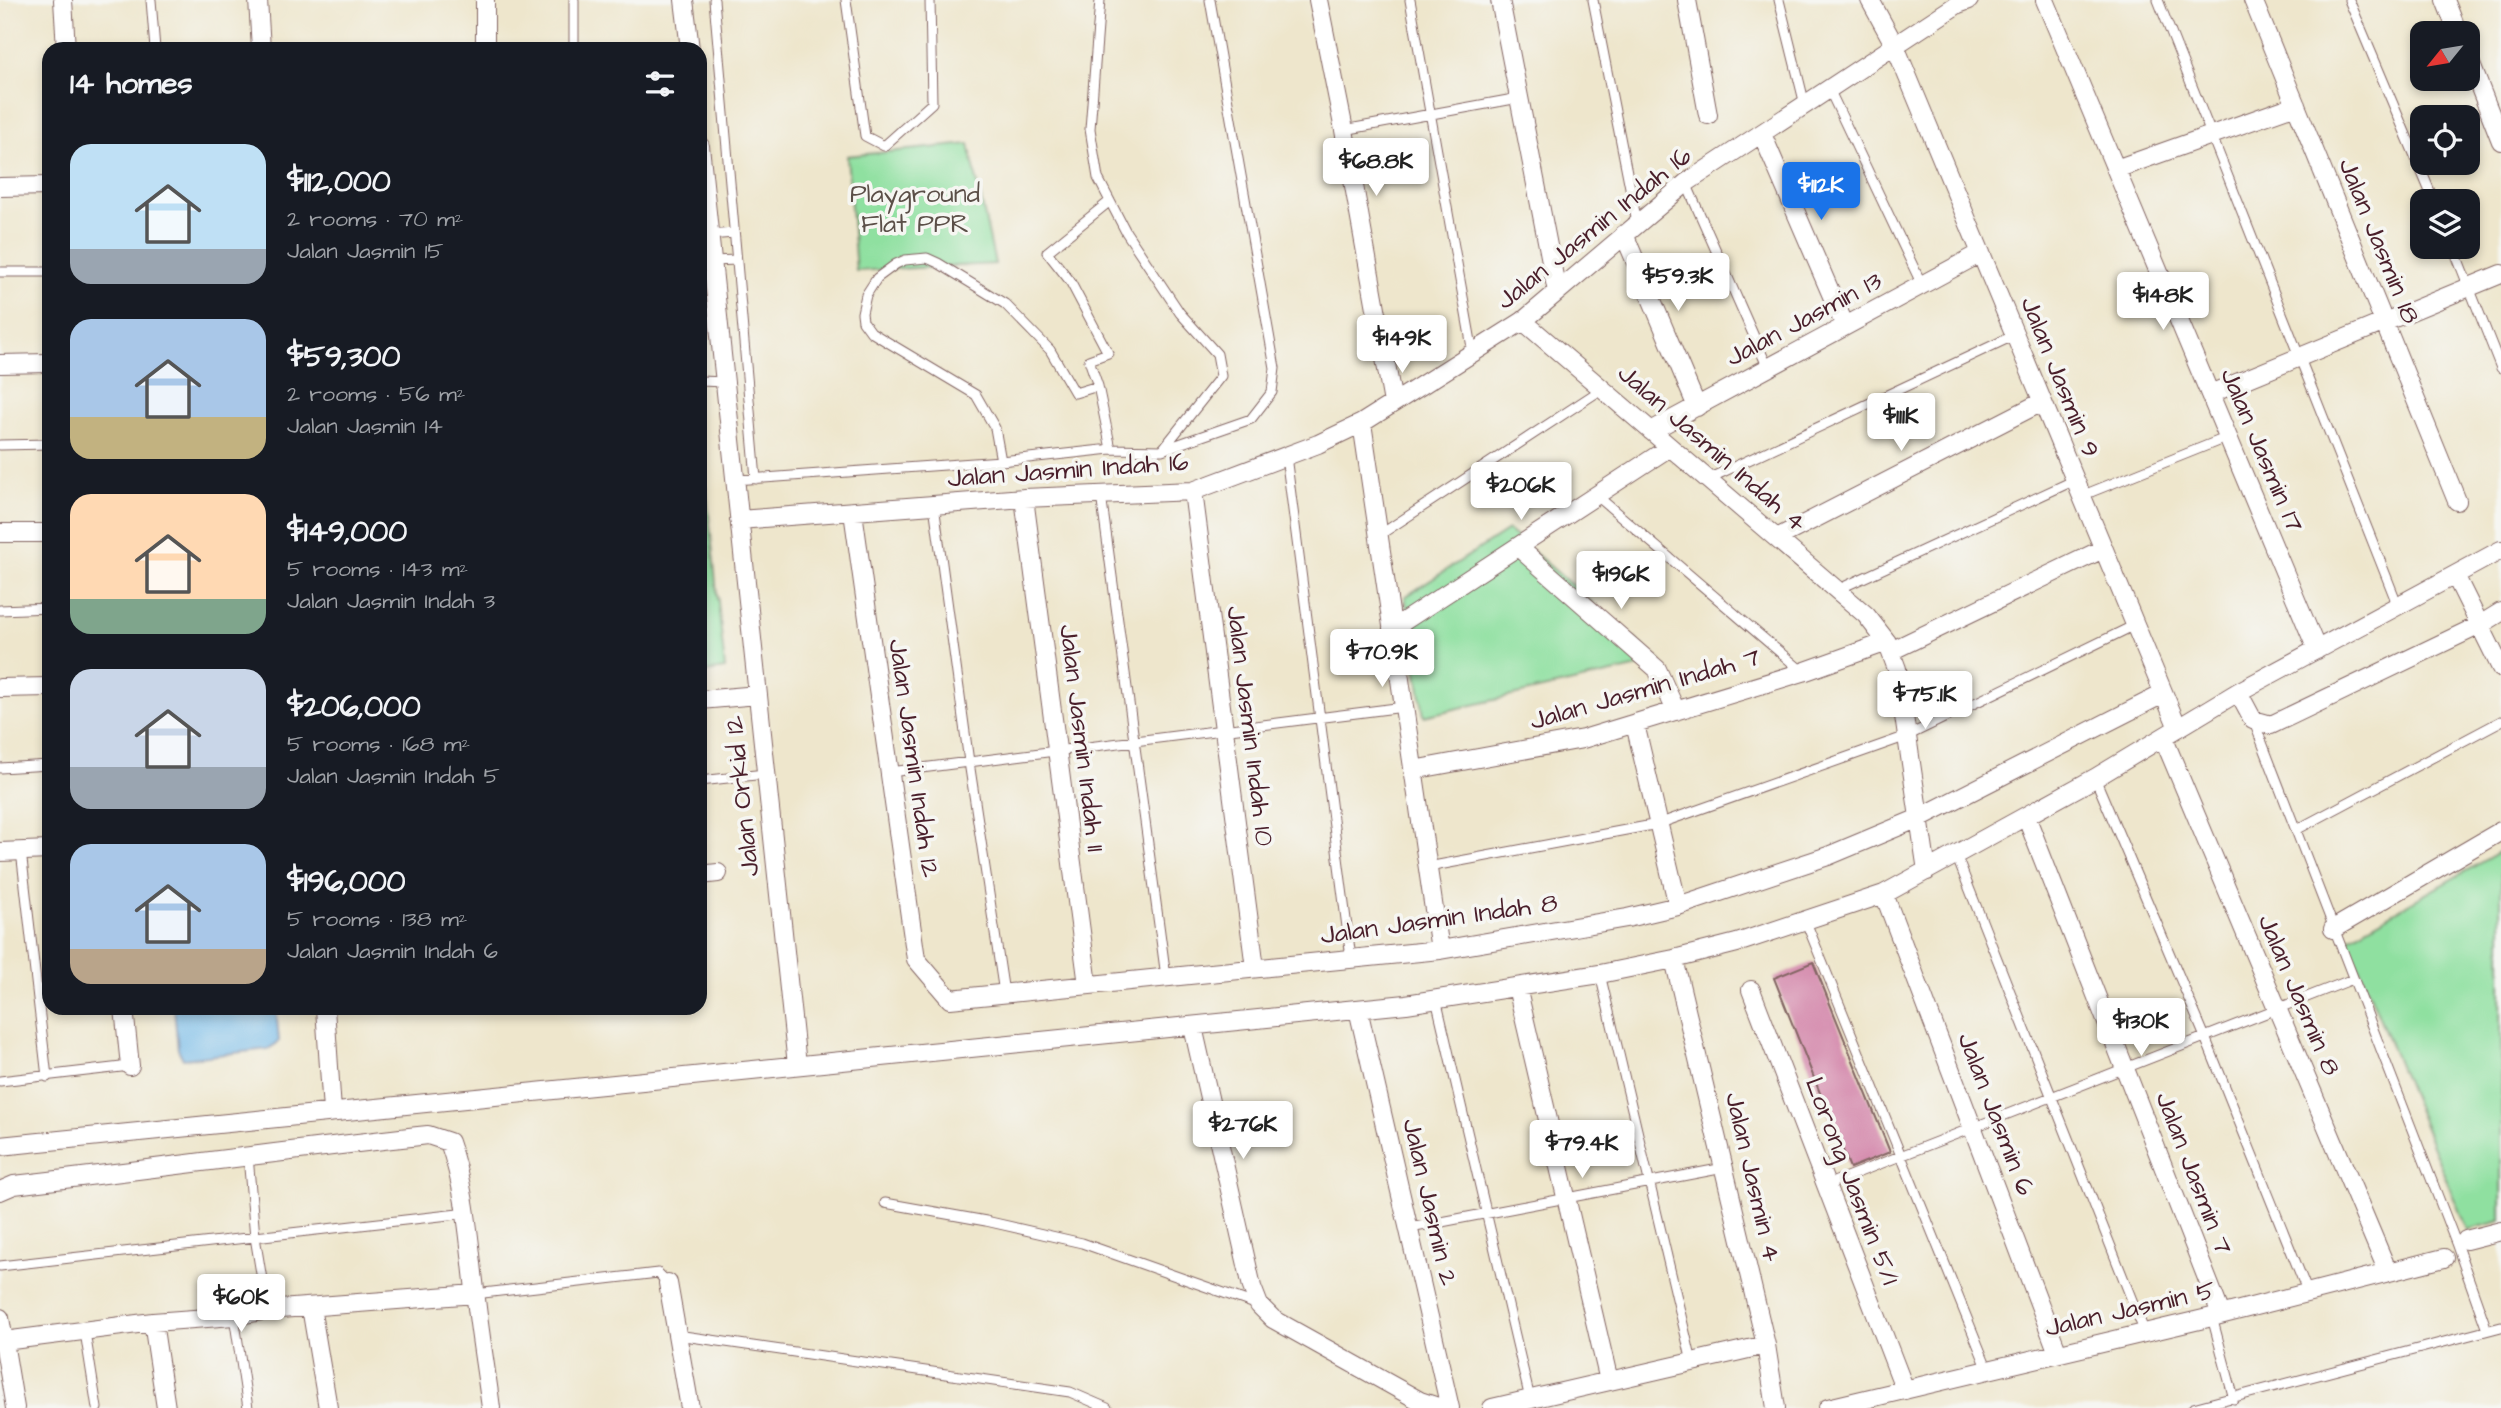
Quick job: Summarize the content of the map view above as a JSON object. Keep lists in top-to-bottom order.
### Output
{
  "streets": {
    "street": [
      "Jalan Jasmin Indah 16",
      "Jalan Jasmin 18",
      "Jalan Jasmin 13",
      "Jalan Jasmin 9",
      "Jalan Jasmin Indah 4",
      "Jalan Jasmin 17",
      "Jalan Jasmin Indah 7",
      "Jalan Jasmin Indah 10",
      "Jalan Jasmin Indah 11",
      "Jalan Jasmin Indah 12",
      "Jalan Orkid 12",
      "Jalan Jasmin Indah 8",
      "Jalan Jasmin 8",
      "Jalan Jasmin 6",
      "Jalan Jasmin 7",
      "Jalan Jasmin 4",
      "Lorong Jasmin 5/1",
      "Jalan Jasmin 2",
      "Jalan Jasmin 5"
    ]
  },
  "crossings": [
    ["Jalan Jasmin Indah 16", "Jalan Jasmin 9"],
    ["Jalan Jasmin Indah 16", "Jalan Jasmin Indah 4"],
    ["Jalan Jasmin Indah 16", "Jalan Jasmin Indah 10"],
    ["Jalan Jasmin Indah 16", "Jalan Jasmin Indah 11"],
    ["Jalan Jasmin Indah 16", "Jalan Jasmin Indah 12"],
    ["Jalan Jasmin Indah 16", "Jalan Orkid 12"],
    ["Jalan Jasmin 13", "Jalan Jasmin 9"],
    ["Jalan Jasmin 13", "Jalan Jasmin Indah 4"],
    ["Jalan Jasmin 9", "Jalan Jasmin Indah 7"],
    ["Jalan Jasmin 9", "Jalan Jasmin Indah 8"],
    ["Jalan Jasmin 9", "Jalan Jasmin 8"],
    ["Jalan Jasmin Indah 4", "Jalan Jasmin Indah 7"],
    ["Jalan Jasmin Indah 10", "Jalan Jasmin Indah 8"],
    ["Jalan Jasmin Indah 11", "Jalan Jasmin Indah 8"],
    ["Jalan Jasmin Indah 12", "Jalan Jasmin Indah 8"],
    ["Jalan Jasmin 8", "Jalan Jasmin 5"],
    ["Jalan Jasmin 6", "Jalan Jasmin 5"],
    ["Jalan Jasmin 7", "Jalan Jasmin 5"],
    ["Lorong Jasmin 5/1", "Jalan Jasmin 5"]
  ],
  "parks": ["Playground Flat PPR"],
  "north": "bottom left",
  "page": {
    "heading": "14 homes",
    "list": [
      {
        "name": "$112,000",
        "note": "2 rooms · 70 m² · Jalan Jasmin 15"
      },
      {
        "name": "$59,300",
        "note": "2 rooms · 56 m² · Jalan Jasmin 14"
      },
      {
        "name": "$149,000",
        "note": "5 rooms · 143 m² · Jalan Jasmin Indah 3"
      },
      {
        "name": "$206,000",
        "note": "5 rooms · 168 m² · Jalan Jasmin Indah 5"
      },
      {
        "name": "$196,000",
        "note": "5 rooms · 138 m² · Jalan Jasmin Indah 6"
      }
    ],
    "price": [
      "$68.8K",
      "$112K",
      "$59.3K",
      "$148K",
      "$149K",
      "$111K",
      "$206K",
      "$196K",
      "$70.9K",
      "$75.1K",
      "$130K",
      "$276K",
      "$79.4K",
      "$60K"
    ]
  }
}
